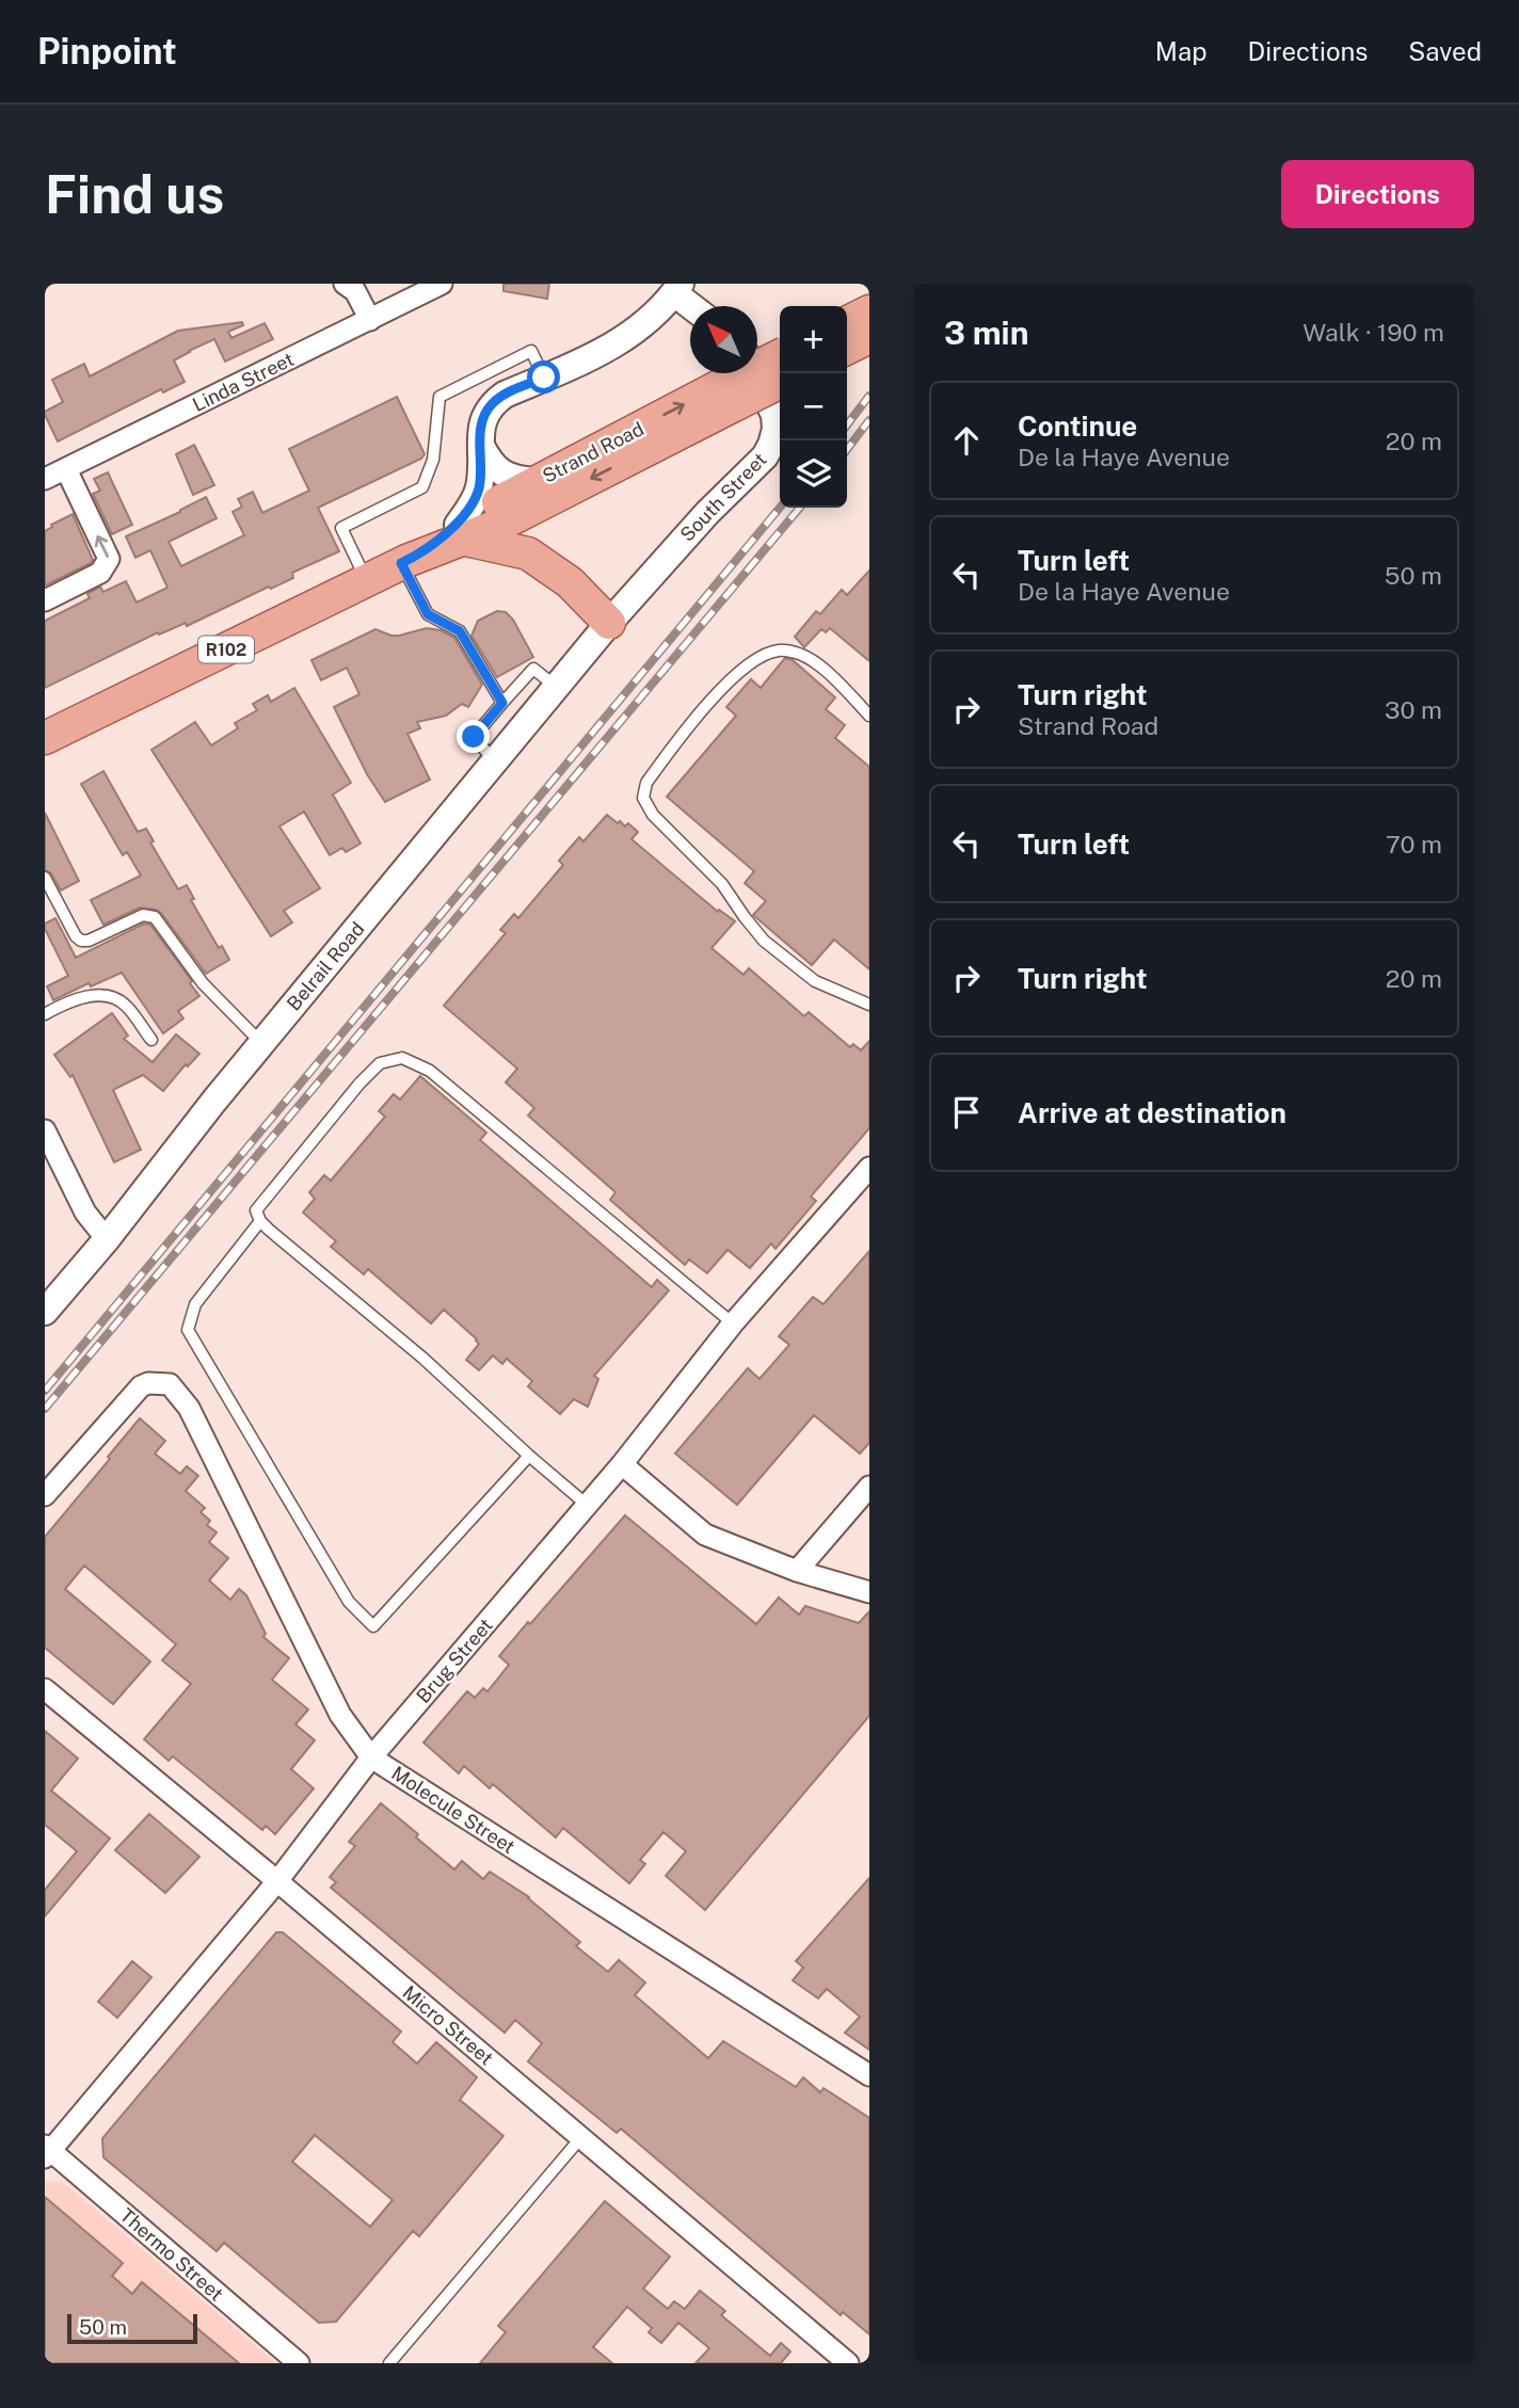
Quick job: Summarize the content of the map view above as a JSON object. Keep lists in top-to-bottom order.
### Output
{
  "streets": {
    "main road": ["Strand Road", "R102"],
    "street": [
      "Linda Street",
      "South Street",
      "Belrail Road",
      "Brug Street",
      "Molecule Street",
      "Micro Street",
      "Thermo Street"
    ]
  },
  "crossings": [
    ["South Street", "Belrail Road"],
    ["Brug Street", "Molecule Street"],
    ["Brug Street", "Micro Street"],
    ["Brug Street", "Thermo Street"]
  ],
  "scale_bar": "50 m",
  "north": "top left",
  "page": {
    "header": "Pinpoint",
    "nav": ["Map", "Directions", "Saved"],
    "buttons": "Directions",
    "title": "Find us",
    "heading": ["3 min", "Walk · 190 m"],
    "map_buttons": ["+", "−"],
    "list": [
      ["Continue", "De la Haye Avenue", "20 m"],
      ["Turn left", "De la Haye Avenue", "50 m"],
      ["Turn right", "Strand Road", "30 m"],
      ["Turn left", "70 m"],
      ["Turn right", "20 m"],
      "Arrive at destination"
    ],
    "scale": "50 m"
  }
}
